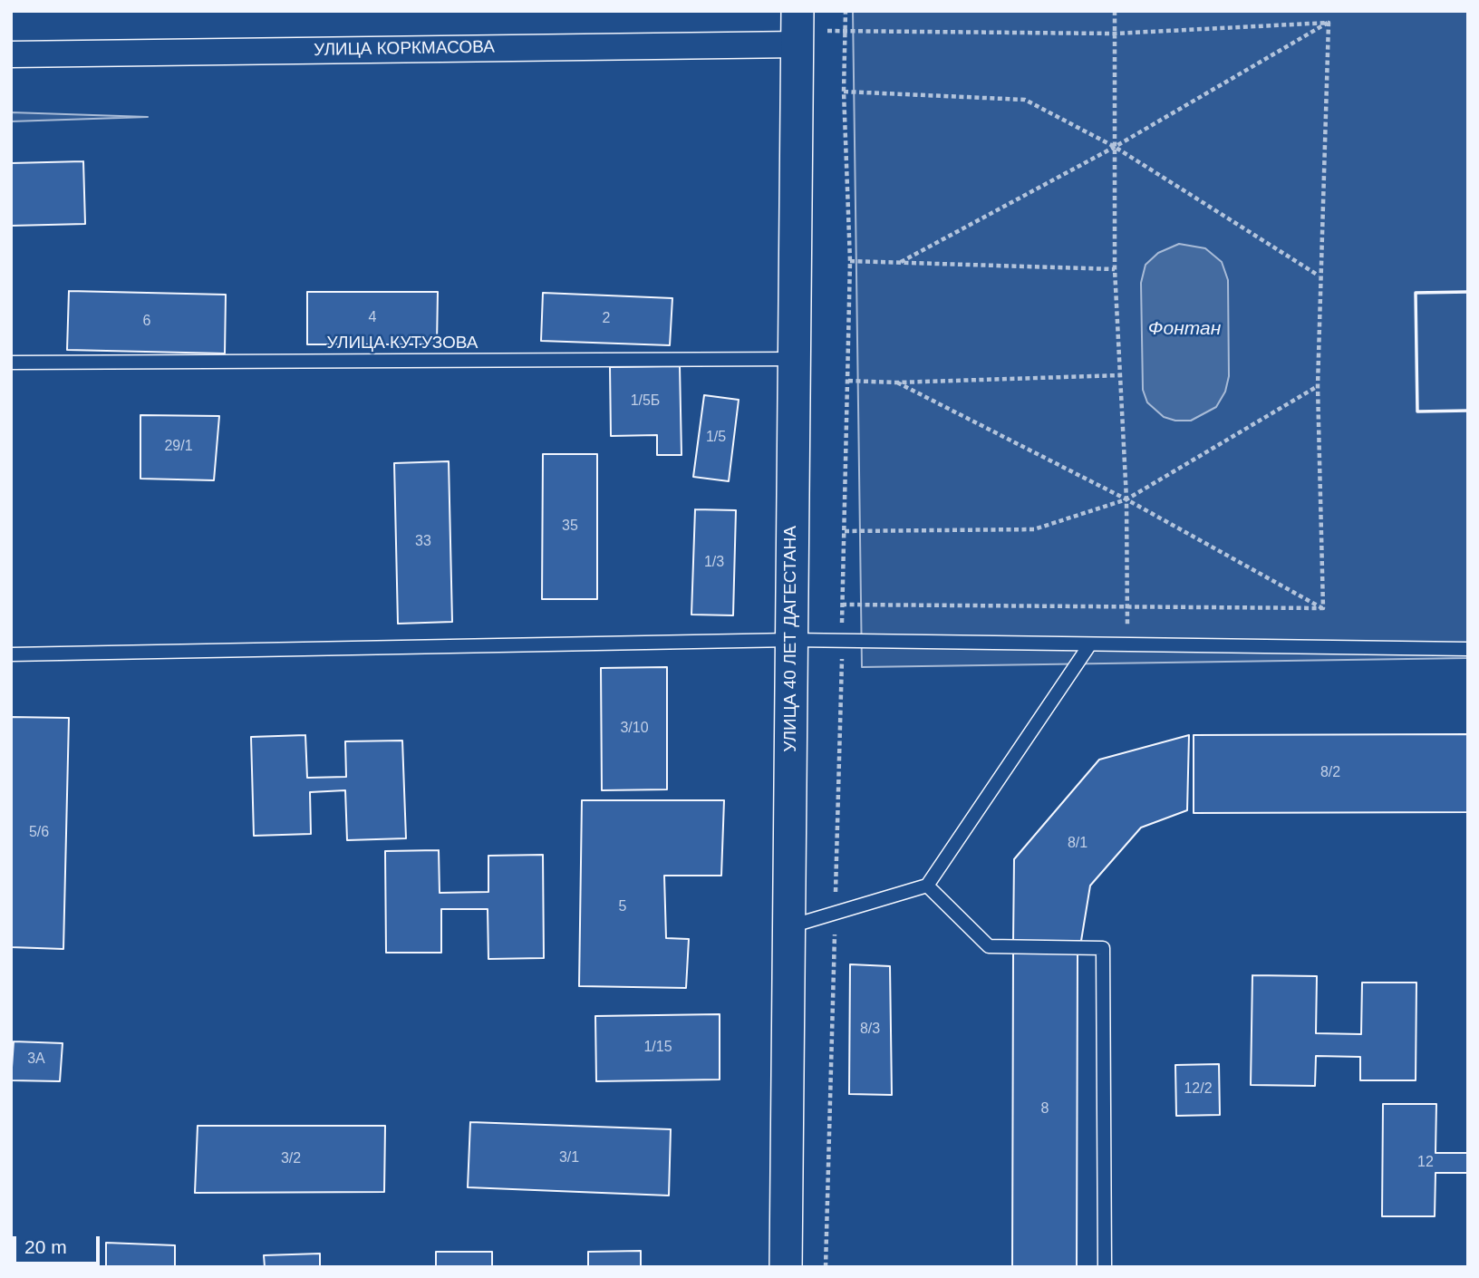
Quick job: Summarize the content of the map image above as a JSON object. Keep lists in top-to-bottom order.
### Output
{
  "streets": {
    "street": ["УЛИЦА КОРКМАСОВА", "УЛИЦА 40 ЛЕТ ДАГЕСТАНА"],
    "lane": ["УЛИЦА КУТУЗОВА"]
  },
  "crossings": [
    ["УЛИЦА КОРКМАСОВА", "УЛИЦА 40 ЛЕТ ДАГЕСТАНА"],
    ["УЛИЦА КУТУЗОВА", "УЛИЦА 40 ЛЕТ ДАГЕСТАНА"]
  ],
  "water": ["Фонтан"],
  "house_numbers": [
    "4",
    "2",
    "6",
    "1/5Б",
    "1/5",
    "29/1",
    "35",
    "33",
    "1/3",
    "3/10",
    "8/2",
    "5/6",
    "8/1",
    "5",
    "8/3",
    "1/15",
    "3А",
    "12/2",
    "8",
    "3/1",
    "3/2",
    "12"
  ],
  "scale_bar": "20 m"
}
